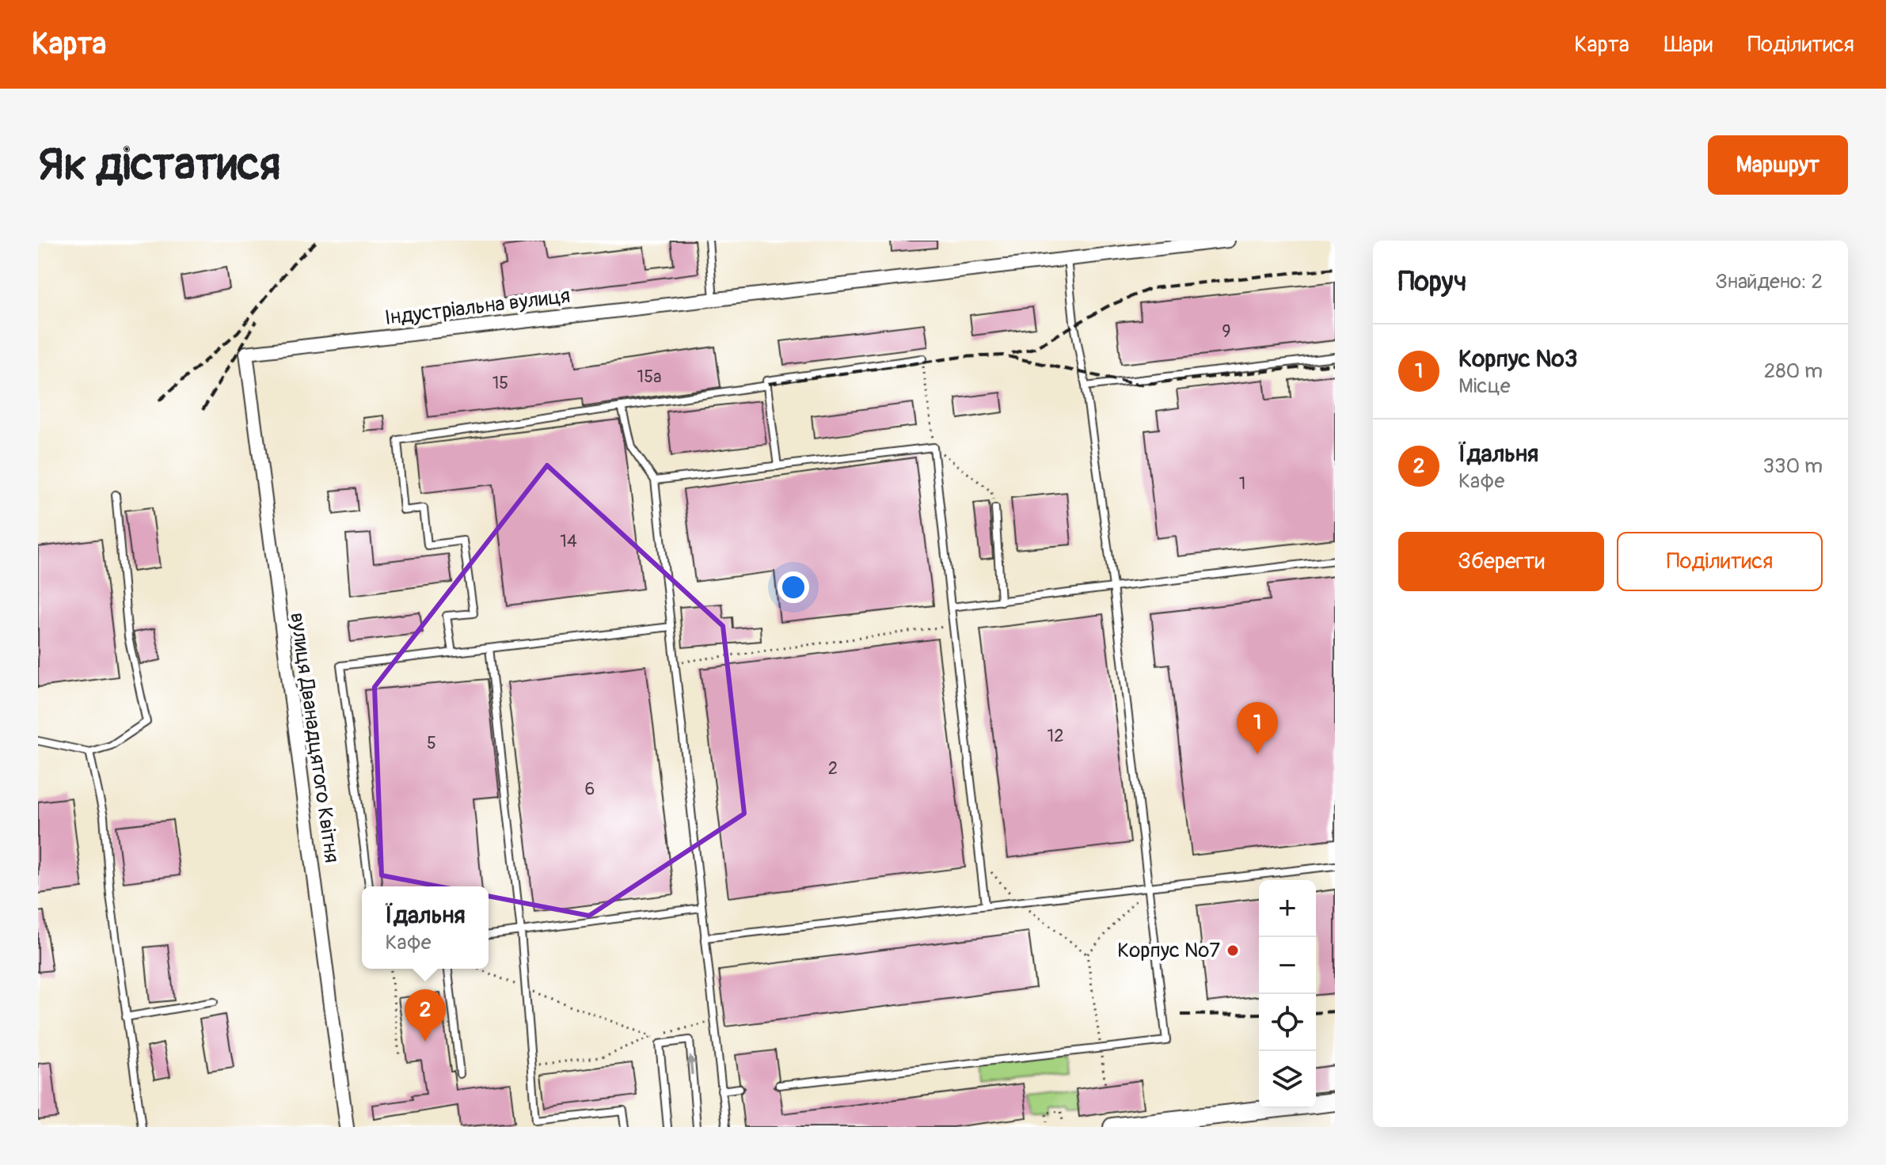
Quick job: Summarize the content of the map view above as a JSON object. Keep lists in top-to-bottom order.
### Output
{
  "streets": {
    "street": ["Індустріальна вулиця", "вулиця Дванадцятого Квітня"]
  },
  "crossings": [
    ["Індустріальна вулиця", "вулиця Дванадцятого Квітня"]
  ],
  "places": ["Корпус №7"],
  "house_numbers": [
    "9",
    "15а",
    "15",
    "1",
    "14",
    "12",
    "5",
    "2",
    "6"
  ],
  "page": {
    "header": "Карта",
    "nav": ["Карта", "Шари", "Поділитися"],
    "buttons": [
      "Маршрут",
      ["Зберегти", "Поділитися"]
    ],
    "title": "Як дістатися",
    "heading": ["Поруч", "Знайдено: 2"],
    "list": [
      {
        "mark": "1",
        "name": "Корпус №3",
        "note": "Місце",
        "value": "280 m"
      },
      {
        "mark": "2",
        "name": "Їдальня",
        "note": "Кафе",
        "value": "330 m"
      }
    ],
    "pins": ["1", "2"],
    "map_buttons": ["+", "−"],
    "popup": ["Їдальня", "Кафе"]
  }
}
